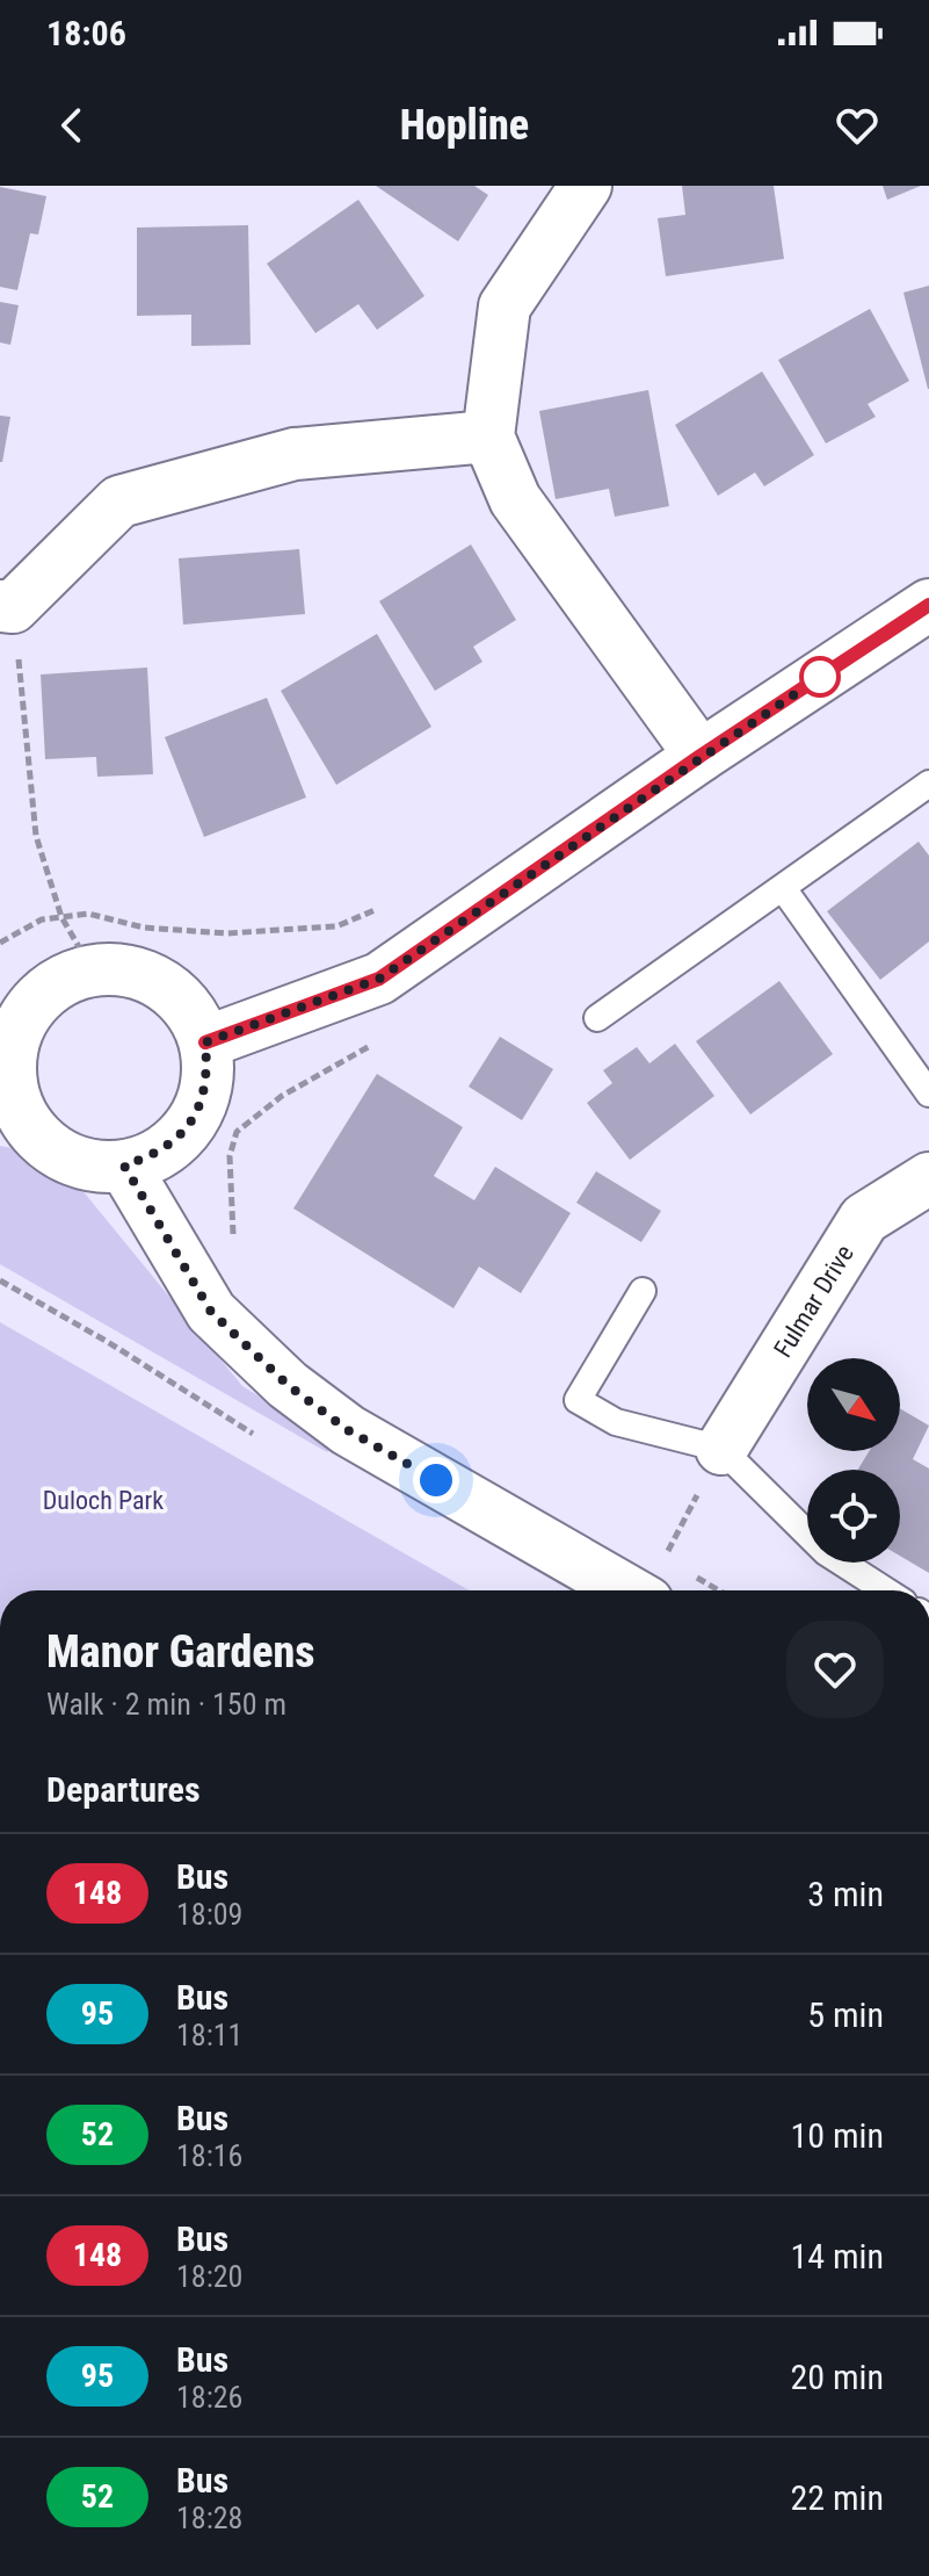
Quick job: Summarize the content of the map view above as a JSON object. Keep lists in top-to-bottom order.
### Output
{
  "streets": {
    "street": ["Fulmar Drive"]
  },
  "parks": ["Duloch Park"],
  "lines": ["bus line 148"],
  "north": "bottom right",
  "page": {
    "status": "18:06",
    "header": "Hopline",
    "heading": [
      ["Manor Gardens", "Walk · 2 min · 150 m"],
      "Departures"
    ],
    "list": [
      {
        "mark": "148",
        "name": "Bus",
        "note": "18:09",
        "value": "3 min"
      },
      {
        "mark": "95",
        "name": "Bus",
        "note": "18:11",
        "value": "5 min"
      },
      {
        "mark": "52",
        "name": "Bus",
        "note": "18:16",
        "value": "10 min"
      },
      {
        "mark": "148",
        "name": "Bus",
        "note": "18:20",
        "value": "14 min"
      },
      {
        "mark": "95",
        "name": "Bus",
        "note": "18:26",
        "value": "20 min"
      },
      {
        "mark": "52",
        "name": "Bus",
        "note": "18:28",
        "value": "22 min"
      }
    ]
  }
}
